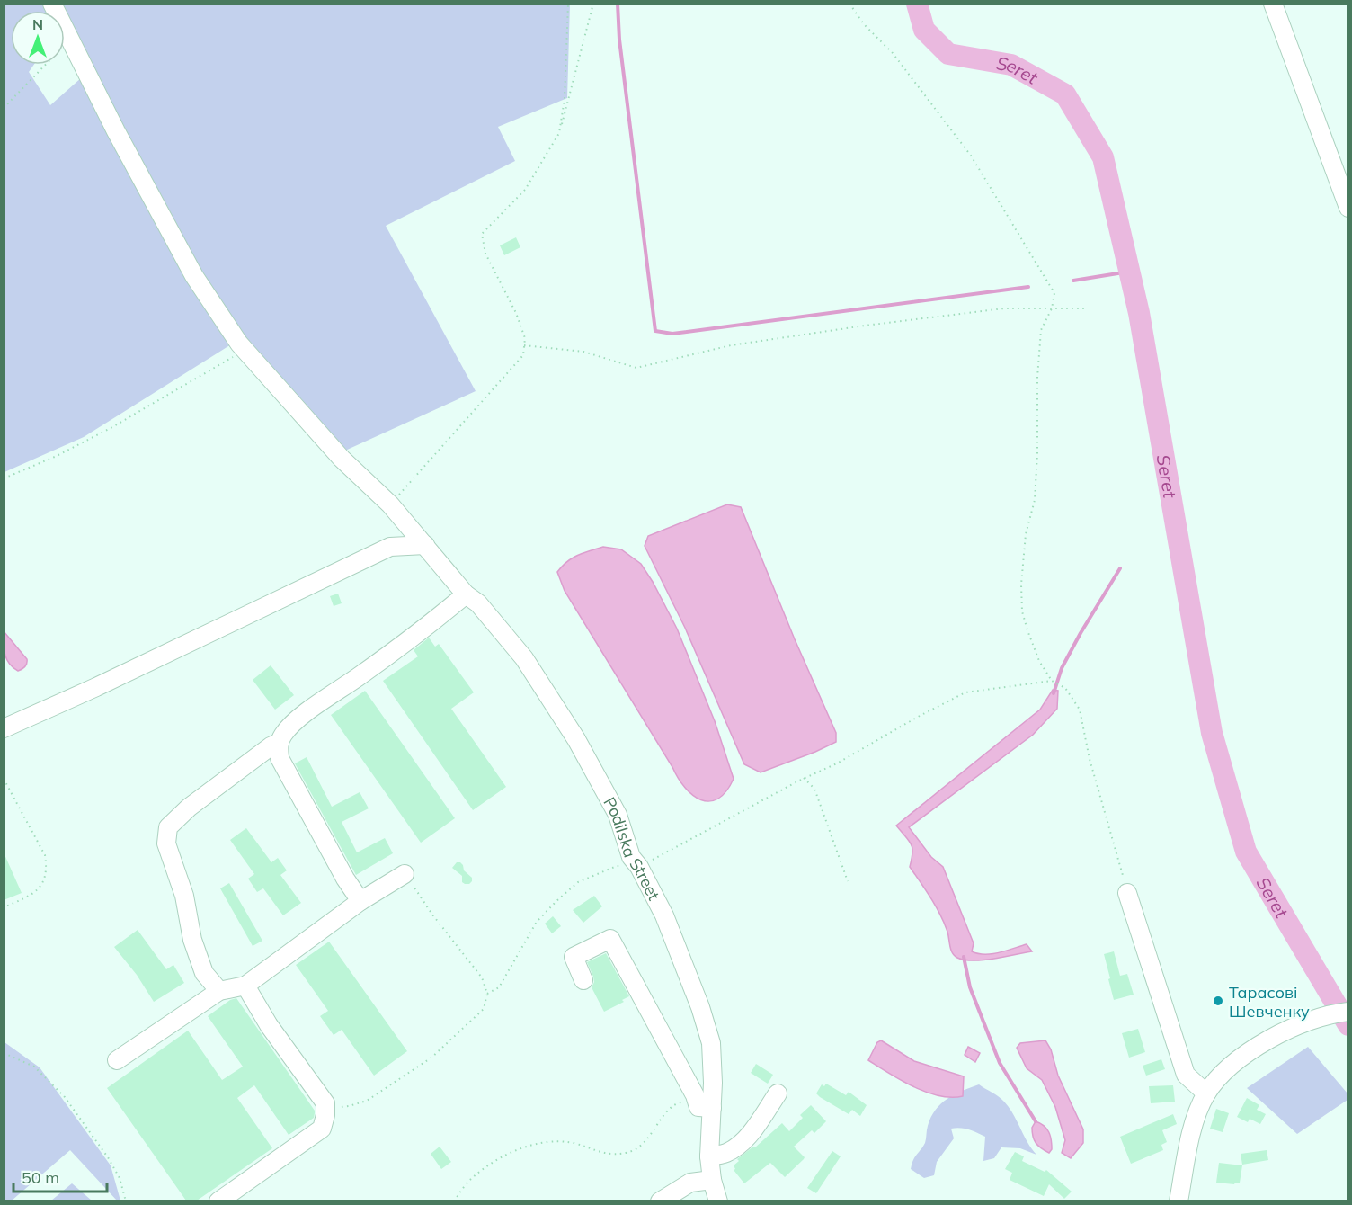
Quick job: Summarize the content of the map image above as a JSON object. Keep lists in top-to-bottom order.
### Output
{
  "streets": {
    "street": ["Podilska Street"]
  },
  "water": ["Seret"],
  "places": ["Тарасові Шевченку"],
  "scale_bar": "50 m",
  "north": "top"
}
